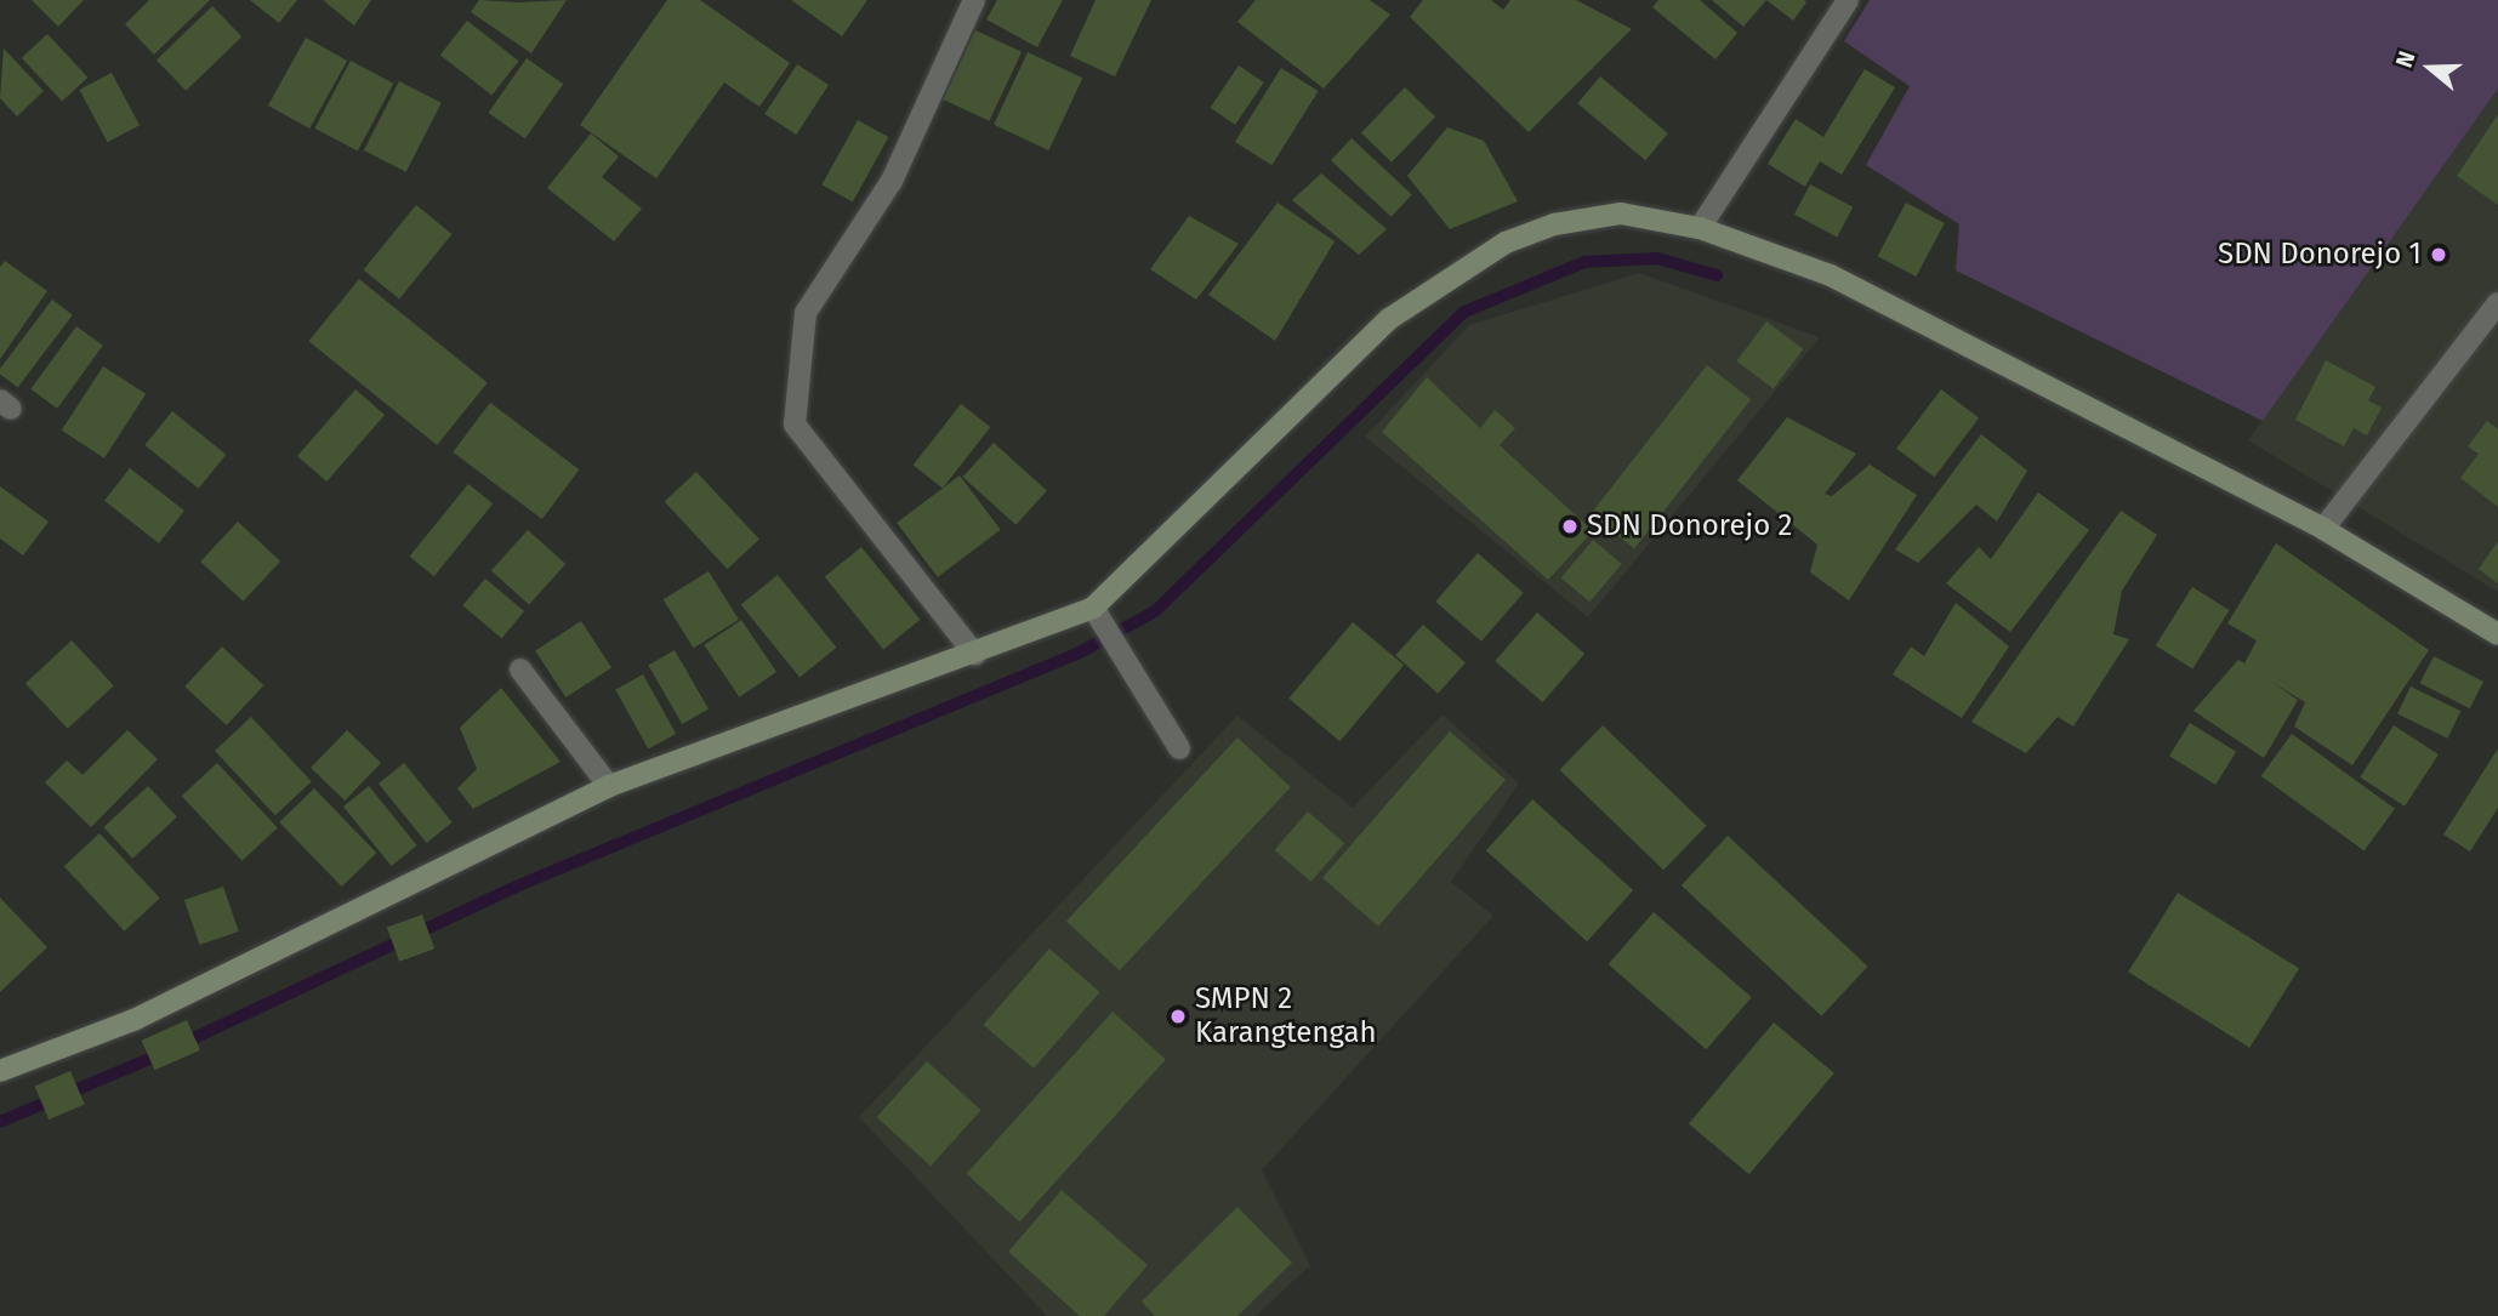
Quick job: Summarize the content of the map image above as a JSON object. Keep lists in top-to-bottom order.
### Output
{
  "places": ["SDN Donorejo 1", "SDN Donorejo 2", "SMPN 2 Karangtengah"],
  "north": "left"
}
